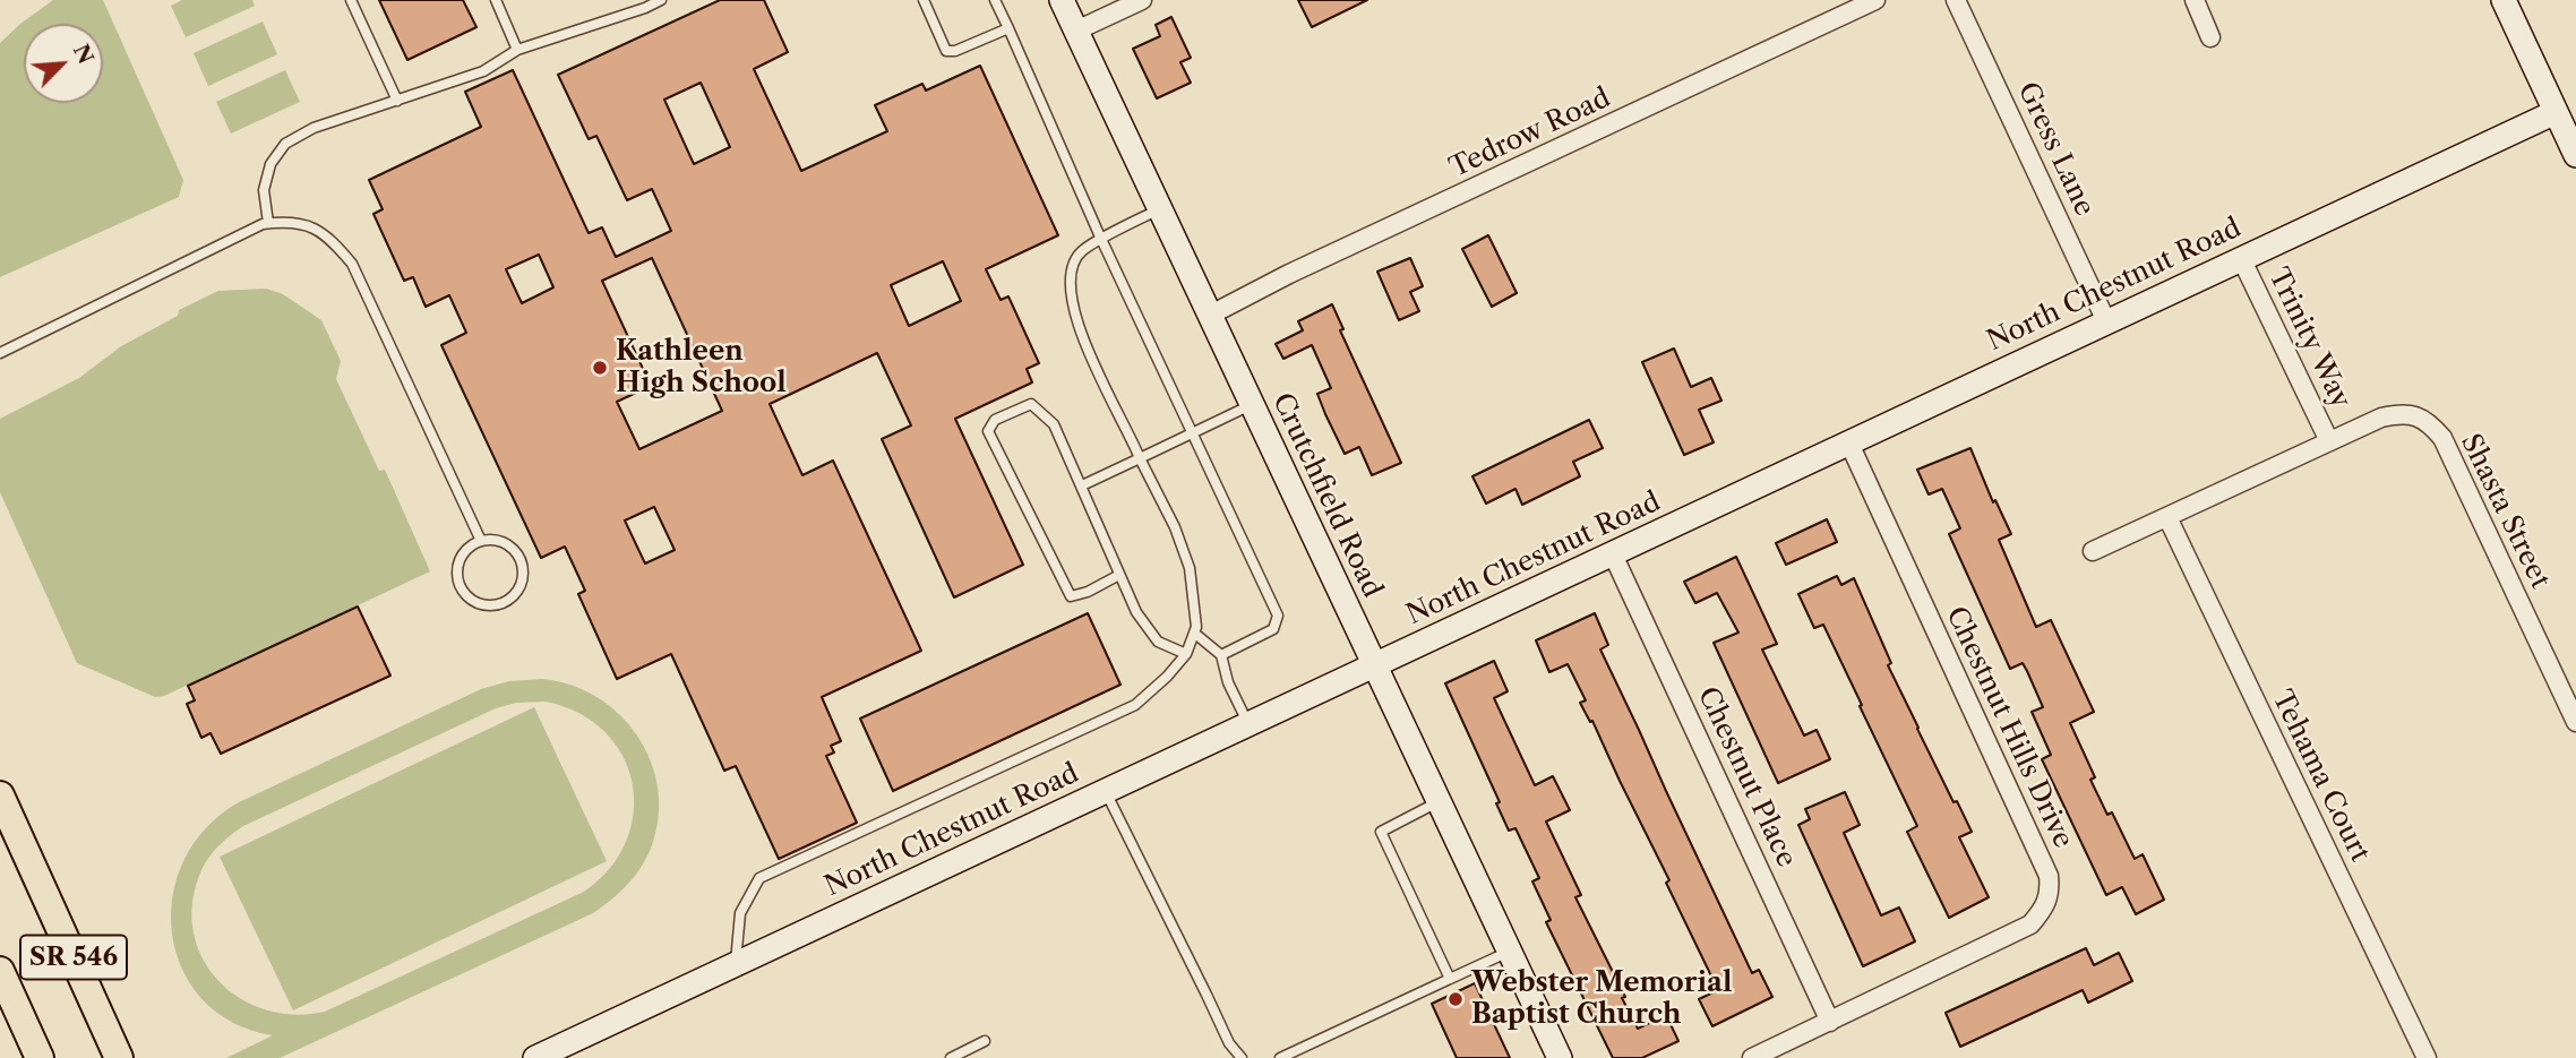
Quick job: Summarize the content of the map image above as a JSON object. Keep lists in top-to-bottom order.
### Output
{
  "streets": {
    "main road": ["SR 546"],
    "street": [
      "Tedrow Road",
      "Gress Lane",
      "North Chestnut Road",
      "Trinity Way",
      "Crutchfield Road",
      "Shasta Street",
      "Chestnut Hills Drive",
      "Tehama Court",
      "Chestnut Place"
    ]
  },
  "crossings": [
    ["Tedrow Road", "Crutchfield Road"],
    ["Gress Lane", "North Chestnut Road"],
    ["North Chestnut Road", "Trinity Way"],
    ["North Chestnut Road", "Crutchfield Road"],
    ["North Chestnut Road", "Chestnut Hills Drive"],
    ["North Chestnut Road", "Chestnut Place"],
    ["Trinity Way", "Shasta Street"],
    ["Shasta Street", "Tehama Court"],
    ["Chestnut Hills Drive", "Chestnut Place"]
  ],
  "places": ["Kathleen High School", "Webster Memorial Baptist Church"],
  "north": "top right"
}
